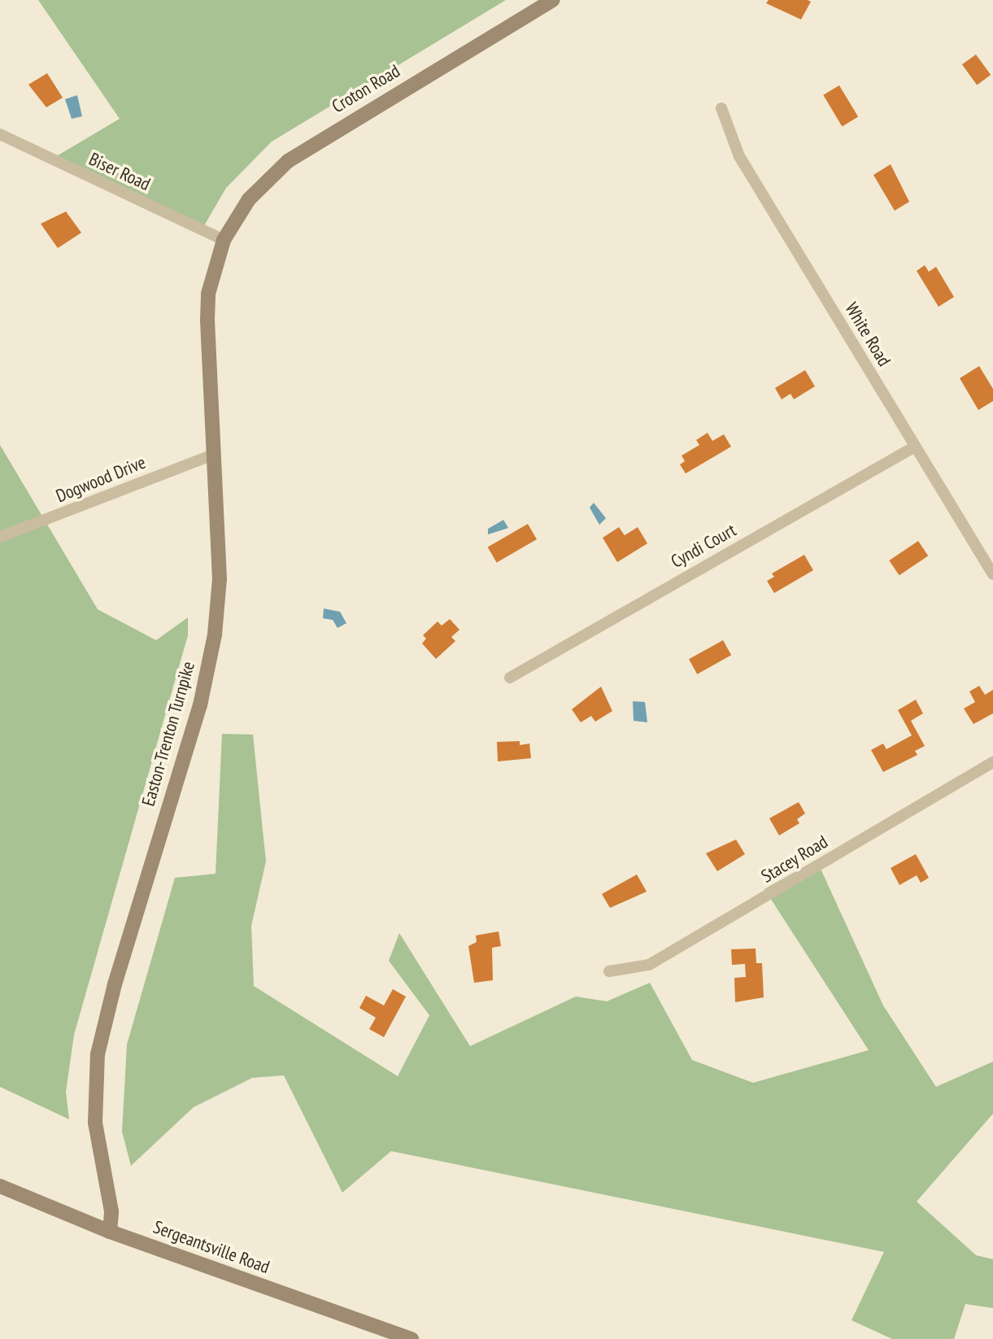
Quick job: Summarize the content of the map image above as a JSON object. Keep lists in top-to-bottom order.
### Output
{
  "streets": {
    "main road": ["Croton Road", "Easton-Trenton Turnpike", "Sergeantsville Road"],
    "street": [
      "Biser Road",
      "White Road",
      "Dogwood Drive",
      "Cyndi Court",
      "Stacey Road"
    ]
  },
  "crossings": [
    ["Croton Road", "Biser Road"],
    ["Croton Road", "Easton-Trenton Turnpike"],
    ["Biser Road", "Easton-Trenton Turnpike"],
    ["White Road", "Cyndi Court"],
    ["Dogwood Drive", "Easton-Trenton Turnpike"],
    ["Easton-Trenton Turnpike", "Sergeantsville Road"]
  ]
}
